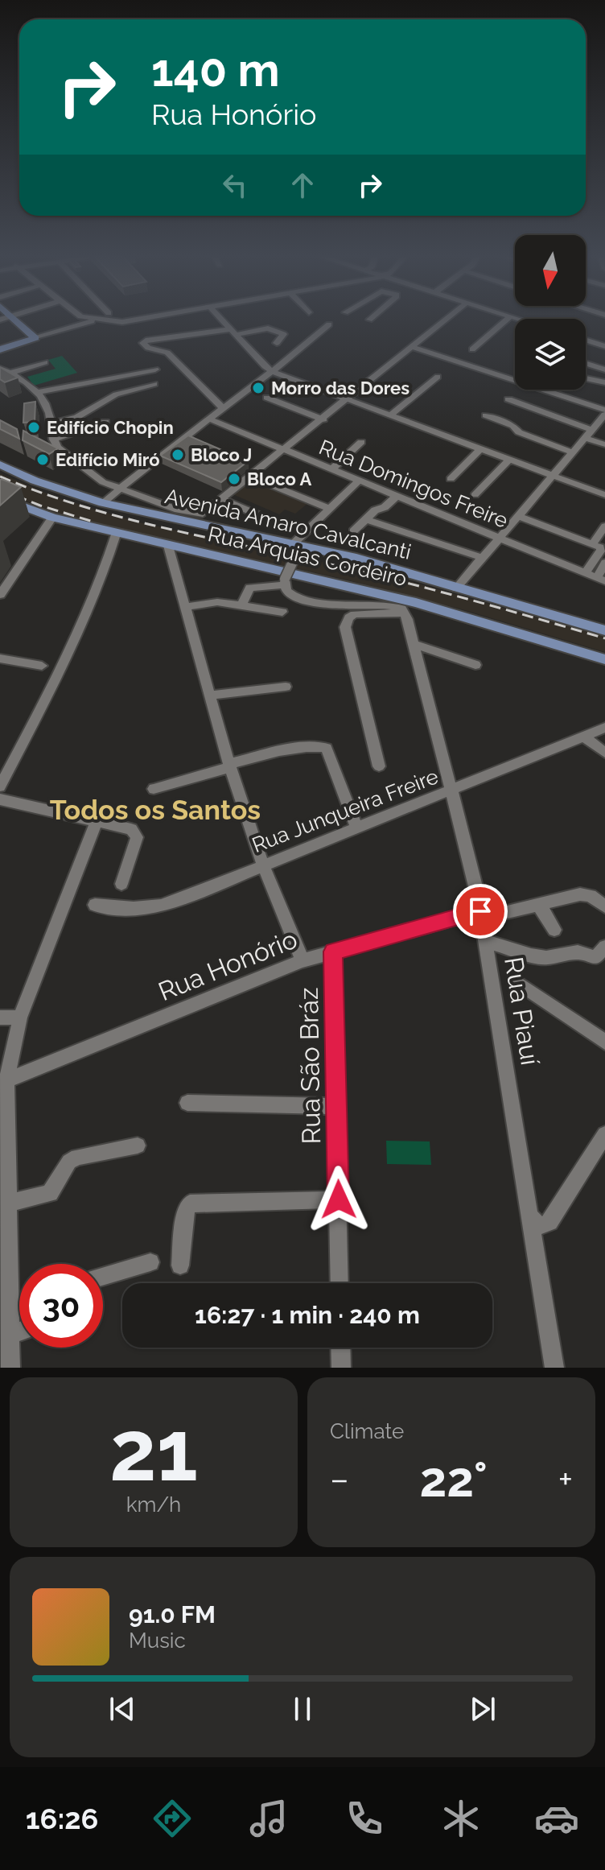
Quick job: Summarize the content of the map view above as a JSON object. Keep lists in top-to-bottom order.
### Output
{
  "streets": {
    "main road": ["Avenida Amaro Cavalcanti", "Rua Arquias Cordeiro"],
    "street": [
      "Rua Domingos Freire",
      "Rua Junqueira Freire",
      "Rua Honório",
      "Rua Piauí",
      "Rua São Bráz"
    ]
  },
  "crossings": [
    ["Rua Junqueira Freire", "Rua Piauí"],
    ["Rua Honório", "Rua Piauí"],
    ["Rua Honório", "Rua São Bráz"]
  ],
  "districts": ["Todos os Santos"],
  "places": [
    "Morro das Dores",
    "Edifício Chopin",
    "Bloco J",
    "Edifício Miró",
    "Bloco A"
  ],
  "north": "bottom",
  "page": {
    "turn": ["140 m", "Rua Honório"],
    "limit": "30",
    "trip": "16:27 · 1 min · 240 m",
    "tile": [
      ["21", "km/h"],
      "Climate"
    ],
    "heat": ["−", "22°", "+"],
    "song": ["91.0 FM", "Music"],
    "tabs": "16:26"
  }
}
